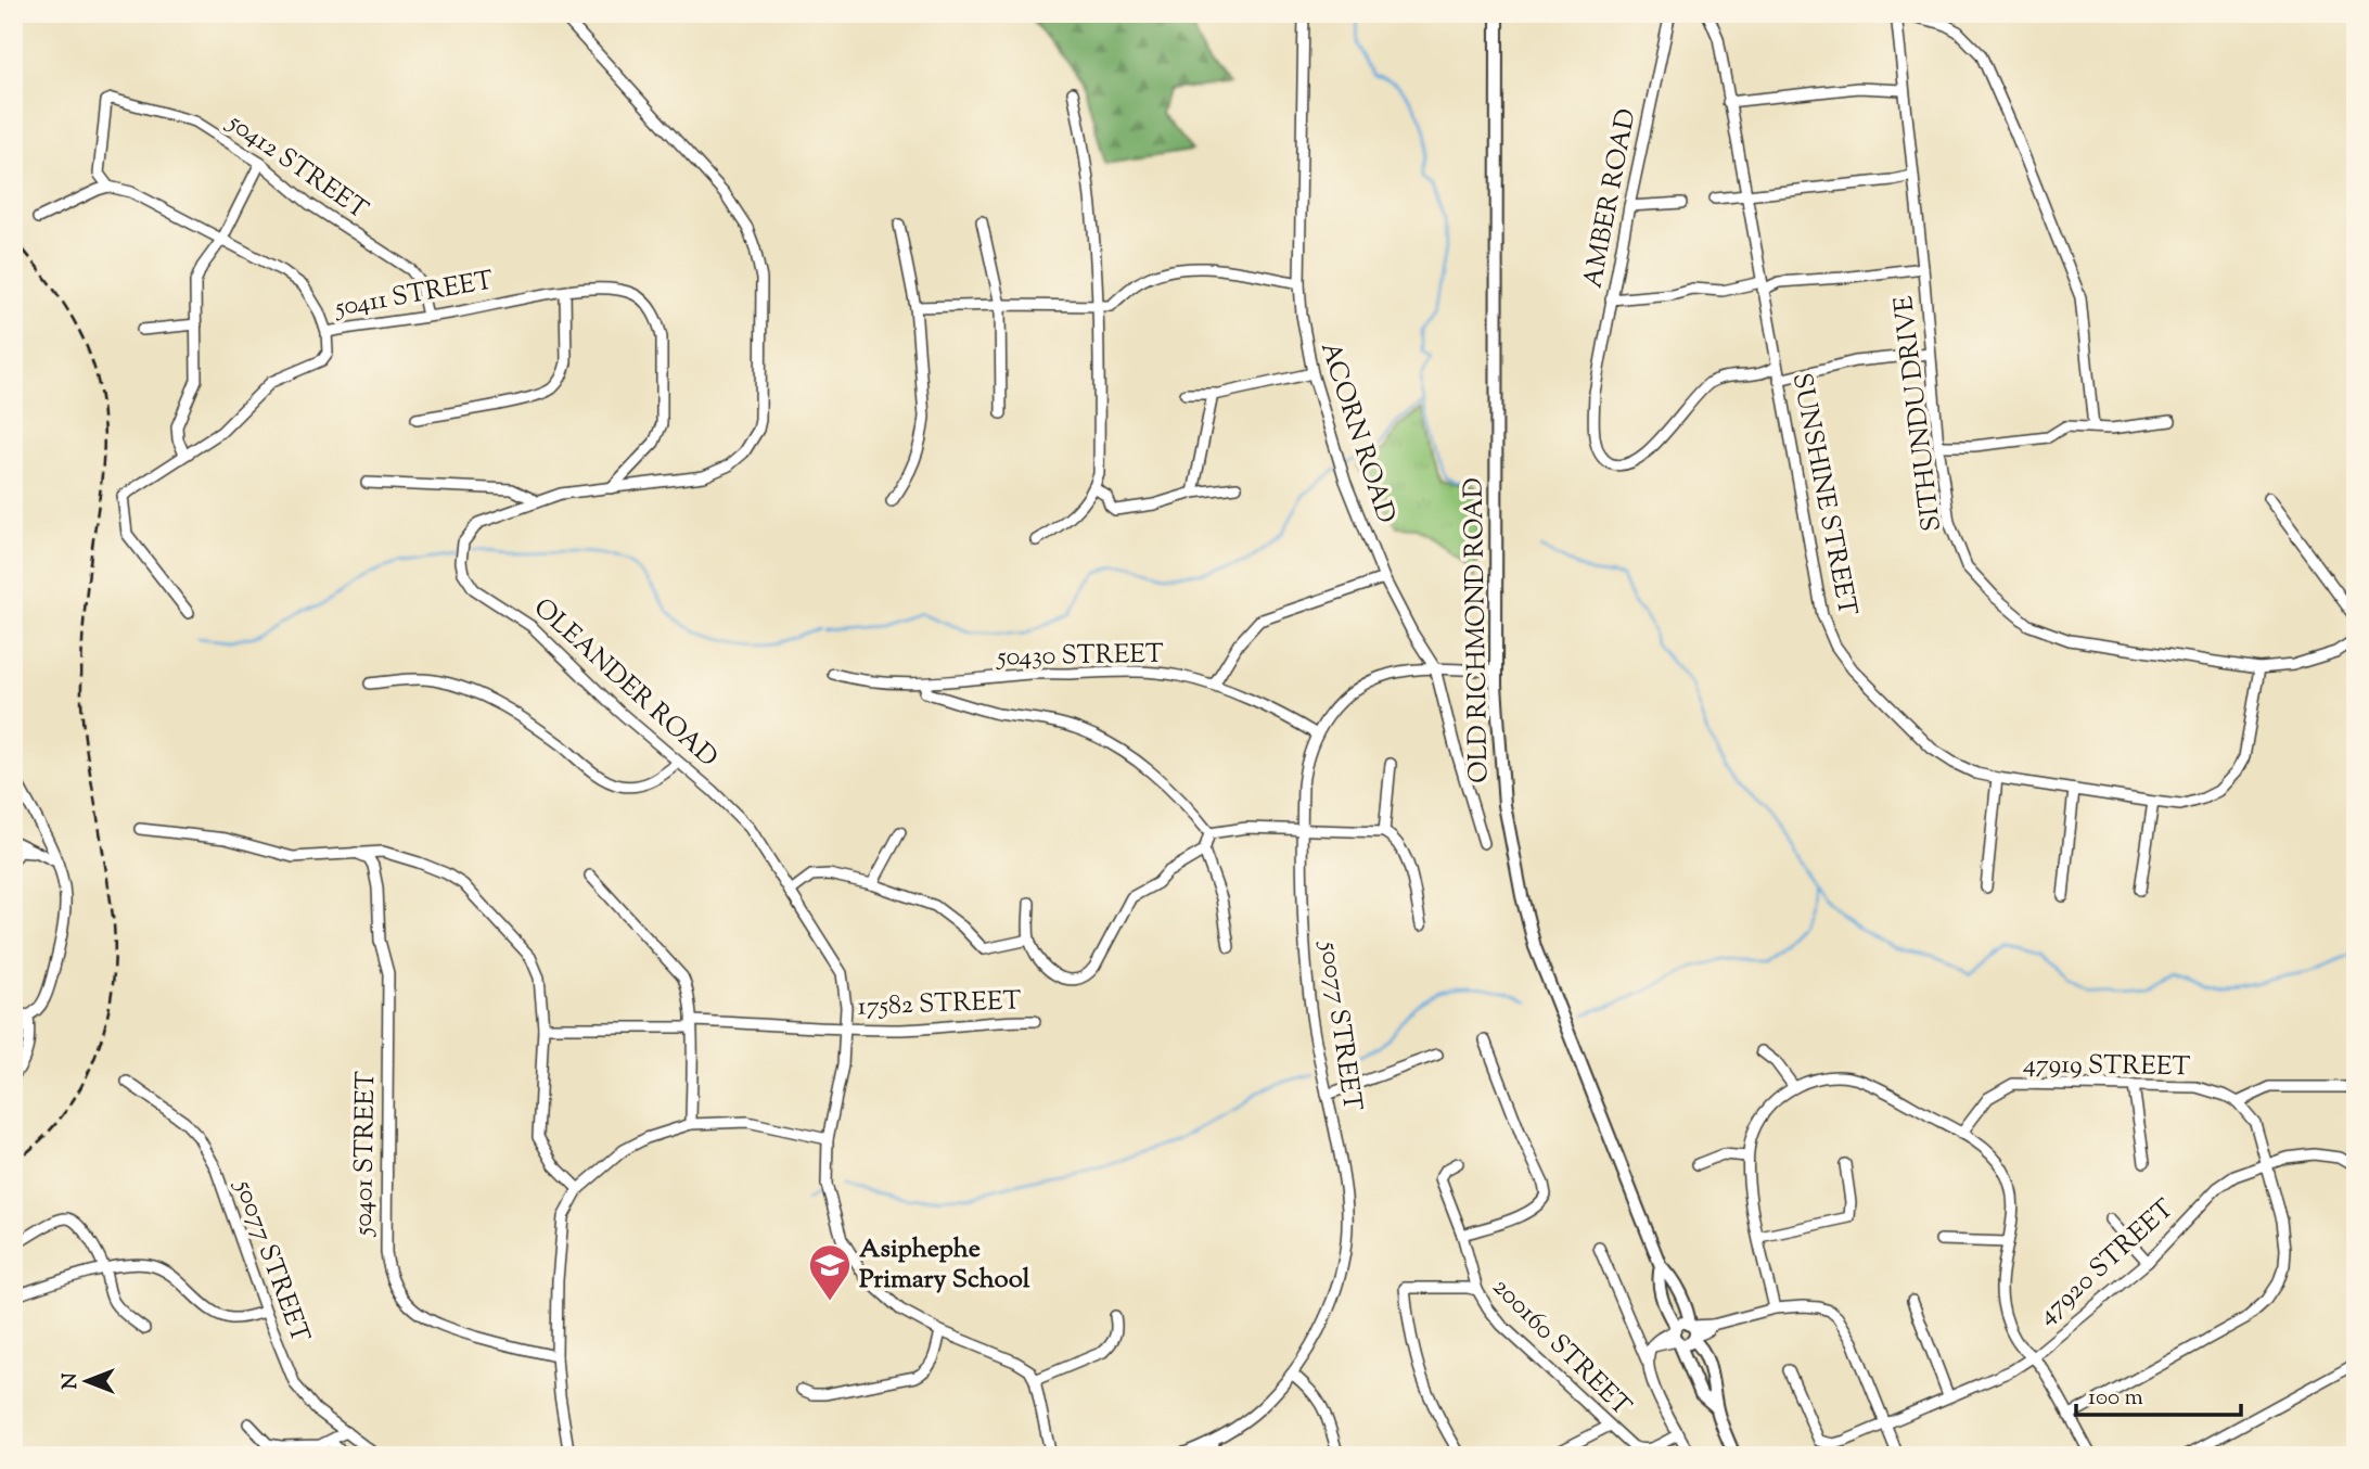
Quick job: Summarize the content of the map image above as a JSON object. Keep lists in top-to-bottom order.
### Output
{
  "streets": {
    "street": [
      "50412 STREET",
      "AMBER ROAD",
      "50411 STREET",
      "SITHUNDU DRIVE",
      "ACORN ROAD",
      "SUNSHINE STREET",
      "OLD RICHMOND ROAD",
      "50430 STREET",
      "OLEANDER ROAD",
      "17582 STREET",
      "50077 STREET",
      "47919 STREET",
      "50401 STREET",
      "47920 STREET",
      "200160 STREET"
    ]
  },
  "crossings": [
    ["50412 STREET", "50411 STREET"],
    ["AMBER ROAD", "SUNSHINE STREET"],
    ["50411 STREET", "OLEANDER ROAD"],
    ["SITHUNDU DRIVE", "SUNSHINE STREET"],
    ["ACORN ROAD", "50077 STREET"],
    ["OLD RICHMOND ROAD", "50077 STREET"],
    ["50430 STREET", "50077 STREET"],
    ["OLEANDER ROAD", "17582 STREET"]
  ],
  "places": {
    "school or university": ["Asiphephe Primary School"]
  },
  "scale_bar": "100 m",
  "north": "left"
}
